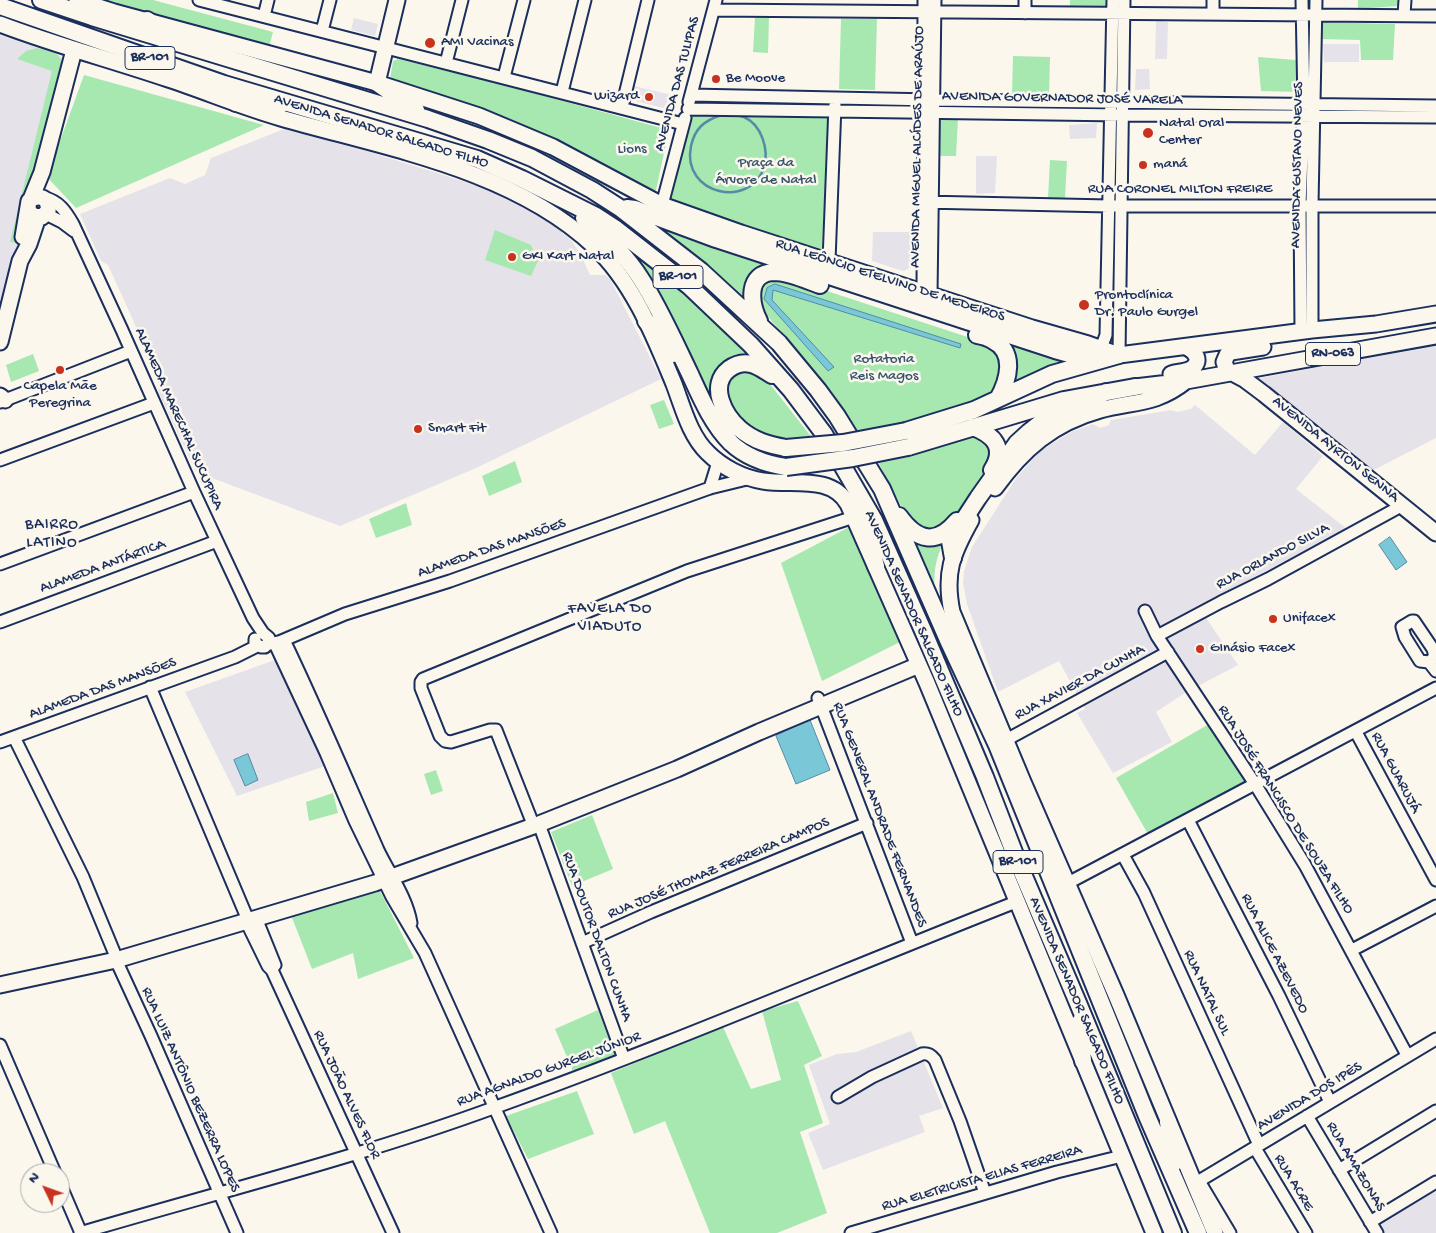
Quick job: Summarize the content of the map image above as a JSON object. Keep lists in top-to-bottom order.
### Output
{
  "streets": {
    "highway": ["BR-101", "AVENIDA SENADOR SALGADO FILHO"],
    "main road": ["RUA LEÔNCIO ETELVINO DE MEDEIROS", "RN-063", "AVENIDA AYRTON SENNA"],
    "street": [
      "AVENIDA DAS TULIPAS",
      "AVENIDA GOVERNADOR JOSÉ VARELA",
      "AVENIDA MIGUEL ALCÍDES DE ARAÚJO",
      "AVENIDA GUSTAVO NEVES",
      "RUA CORONEL MILTON FREIRE",
      "ALAMEDA MARECHAL SUCUPIRA",
      "ALAMEDA DAS MANSÕES",
      "RUA ORLANDO SILVA",
      "ALAMEDA ANTÁRTICA",
      "RUA XAVIER DA CUNHA",
      "RUA GUARUJÁ",
      "RUA JOSÉ FRANCISCO DE SOUZA FILHO",
      "RUA GENERAL ANDRADE FERNANDES",
      "RUA JOSÉ THOMAZ FERREIRA CAMPOS",
      "RUA DOUTOR DALTON CUNHA",
      "RUA ALICE AZEVEDO",
      "RUA NATAL SUL",
      "RUA AGNALDO GURGEL JÚNIOR",
      "RUA LUIZ ANTÔNIO BEZERRA LOPES",
      "RUA JOÃO ALVES FLOR",
      "AVENIDA DOS IPÊS",
      "RUA AMAZONAS",
      "RUA ELETRICISTA ELIAS FERREIRA",
      "RUA ACRE"
    ]
  },
  "crossings": [
    ["AVENIDA DAS TULIPAS", "AVENIDA GOVERNADOR JOSÉ VARELA"],
    ["AVENIDA DAS TULIPAS", "RUA LEÔNCIO ETELVINO DE MEDEIROS"],
    ["AVENIDA GOVERNADOR JOSÉ VARELA", "AVENIDA MIGUEL ALCÍDES DE ARAÚJO"],
    ["AVENIDA GOVERNADOR JOSÉ VARELA", "AVENIDA GUSTAVO NEVES"],
    ["AVENIDA SENADOR SALGADO FILHO", "RN-063"],
    ["AVENIDA SENADOR SALGADO FILHO", "ALAMEDA DAS MANSÕES"],
    ["AVENIDA SENADOR SALGADO FILHO", "RUA XAVIER DA CUNHA"],
    ["AVENIDA SENADOR SALGADO FILHO", "RUA DOUTOR DALTON CUNHA"],
    ["AVENIDA SENADOR SALGADO FILHO", "RUA AGNALDO GURGEL JÚNIOR"],
    ["AVENIDA SENADOR SALGADO FILHO", "RUA ELETRICISTA ELIAS FERREIRA"],
    ["AVENIDA MIGUEL ALCÍDES DE ARAÚJO", "RUA CORONEL MILTON FREIRE"],
    ["AVENIDA MIGUEL ALCÍDES DE ARAÚJO", "RUA LEÔNCIO ETELVINO DE MEDEIROS"],
    ["AVENIDA GUSTAVO NEVES", "RUA CORONEL MILTON FREIRE"],
    ["AVENIDA GUSTAVO NEVES", "RN-063"],
    ["RN-063", "AVENIDA AYRTON SENNA"],
    ["ALAMEDA MARECHAL SUCUPIRA", "ALAMEDA DAS MANSÕES"],
    ["ALAMEDA MARECHAL SUCUPIRA", "ALAMEDA ANTÁRTICA"],
    ["ALAMEDA MARECHAL SUCUPIRA", "RUA AGNALDO GURGEL JÚNIOR"],
    ["AVENIDA AYRTON SENNA", "RUA ORLANDO SILVA"],
    ["ALAMEDA DAS MANSÕES", "RUA LUIZ ANTÔNIO BEZERRA LOPES"],
    ["ALAMEDA DAS MANSÕES", "RUA JOÃO ALVES FLOR"],
    ["RUA ORLANDO SILVA", "RUA JOSÉ FRANCISCO DE SOUZA FILHO"],
    ["RUA XAVIER DA CUNHA", "RUA JOSÉ FRANCISCO DE SOUZA FILHO"],
    ["RUA JOSÉ FRANCISCO DE SOUZA FILHO", "AVENIDA DOS IPÊS"],
    ["RUA GENERAL ANDRADE FERNANDES", "RUA JOSÉ THOMAZ FERREIRA CAMPOS"],
    ["RUA GENERAL ANDRADE FERNANDES", "RUA AGNALDO GURGEL JÚNIOR"],
    ["RUA JOSÉ THOMAZ FERREIRA CAMPOS", "RUA DOUTOR DALTON CUNHA"],
    ["RUA DOUTOR DALTON CUNHA", "RUA AGNALDO GURGEL JÚNIOR"],
    ["RUA ALICE AZEVEDO", "AVENIDA DOS IPÊS"],
    ["RUA NATAL SUL", "AVENIDA DOS IPÊS"],
    ["RUA NATAL SUL", "RUA ACRE"],
    ["RUA AGNALDO GURGEL JÚNIOR", "RUA LUIZ ANTÔNIO BEZERRA LOPES"],
    ["RUA AGNALDO GURGEL JÚNIOR", "RUA JOÃO ALVES FLOR"],
    ["AVENIDA DOS IPÊS", "RUA AMAZONAS"],
    ["AVENIDA DOS IPÊS", "RUA ACRE"]
  ],
  "districts": ["BAIRRO LATINO", "FAVELA DO VIADUTO"],
  "parks": ["Lions", "Praça da Árvore de Natal", "Rotatoria Reis Magos"],
  "places": [
    "AMI Vacinas",
    "Be Moove",
    "Wizard",
    "Natal Oral Center",
    "maná",
    "GKI Kart Natal",
    "Prontoclínica Dr. Paulo Gurgel",
    "Capela Mãe Peregrina",
    "Smart Fit",
    "Unifacex",
    "GInásio Facex"
  ],
  "north": "top left"
}
